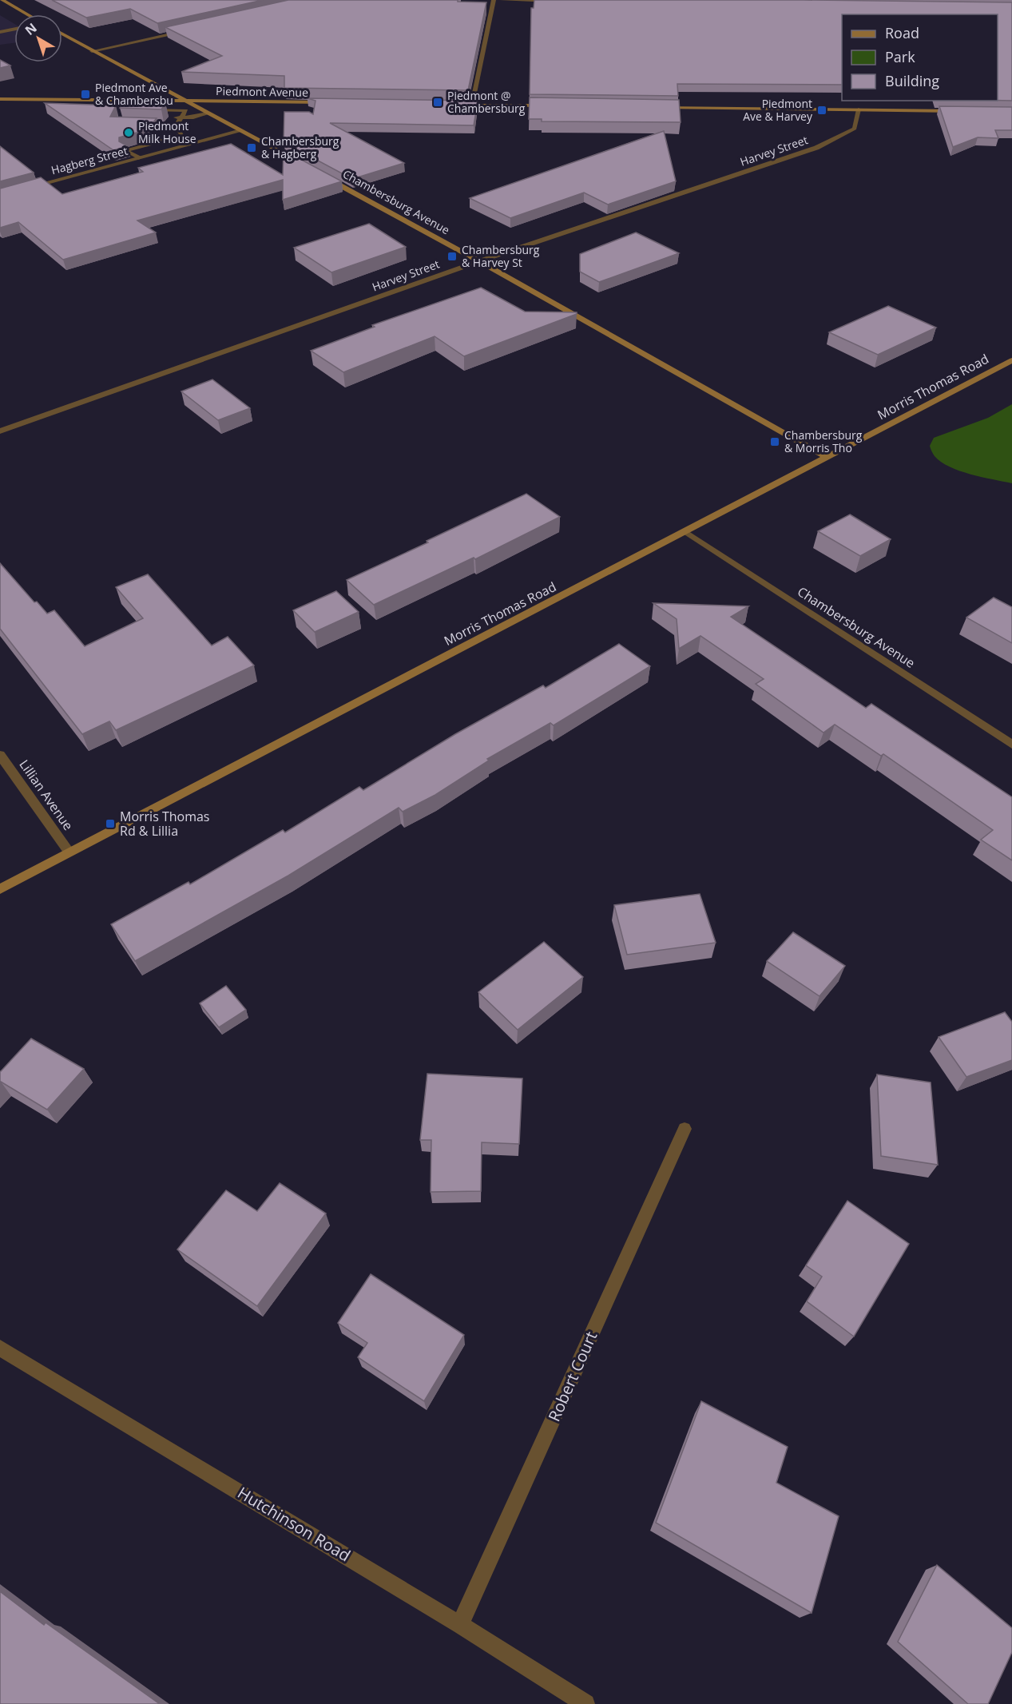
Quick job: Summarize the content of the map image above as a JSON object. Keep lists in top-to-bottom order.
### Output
{
  "streets": {
    "main road": ["Piedmont Avenue", "Chambersburg Avenue", "Morris Thomas Road"],
    "street": [
      "Harvey Street",
      "Hagberg Street",
      "Lillian Avenue",
      "Robert Court",
      "Hutchinson Road"
    ]
  },
  "crossings": [
    ["Harvey Street", "Chambersburg Avenue"],
    ["Chambersburg Avenue", "Morris Thomas Road"],
    ["Morris Thomas Road", "Lillian Avenue"],
    ["Robert Court", "Hutchinson Road"]
  ],
  "places": {
    "transit": [
      "Piedmont Ave & Chambersbu",
      "Piedmont @ Chambersburg",
      "Piedmont Ave & Harvey",
      "Chambersburg & Hagberg",
      "Chambersburg & Harvey St",
      "Chambersburg & Morris Tho",
      "Morris Thomas Rd & Lillia"
    ],
    "other": ["Piedmont Milk House"]
  },
  "legend": ["Road", "Park", "Building"],
  "north": "top left"
}
